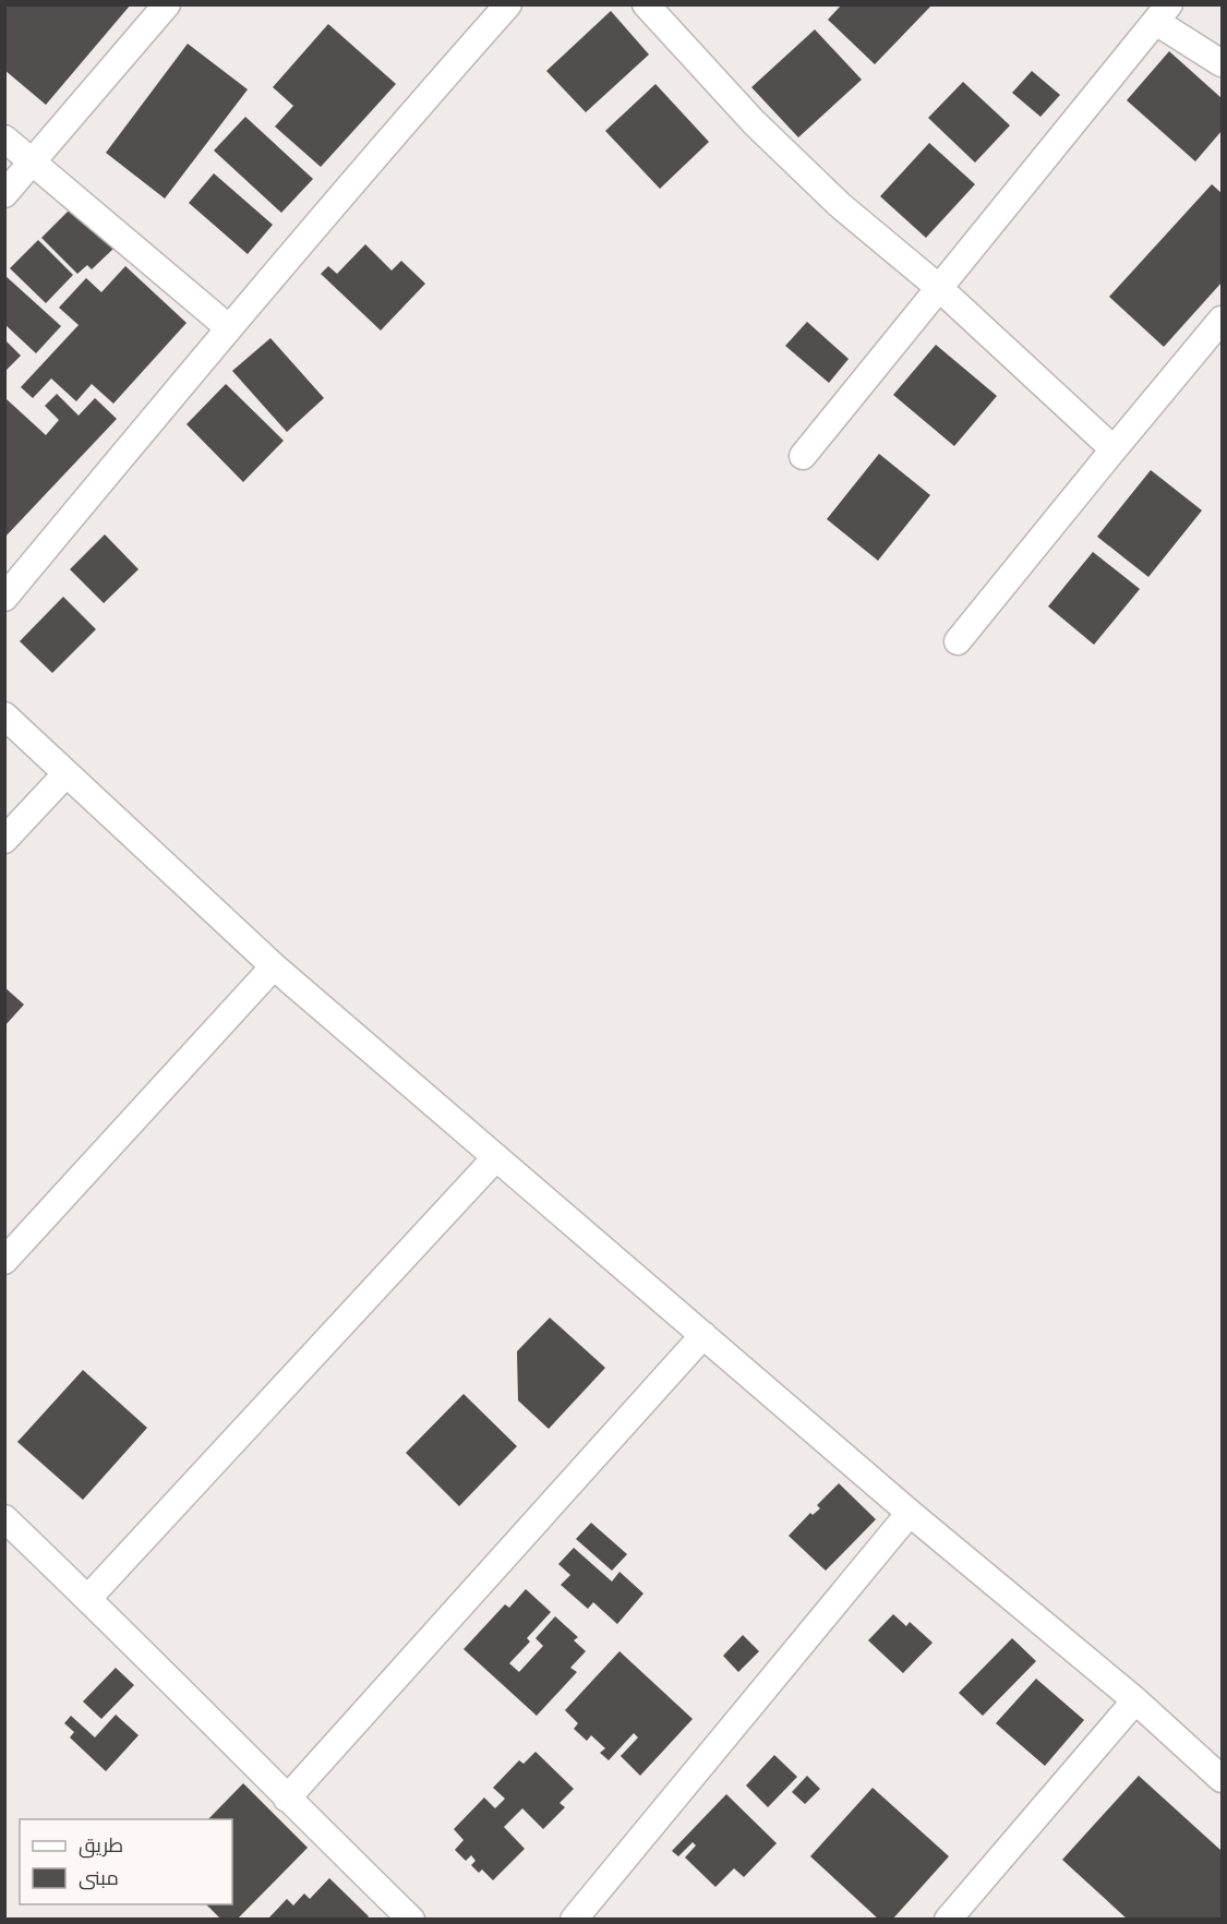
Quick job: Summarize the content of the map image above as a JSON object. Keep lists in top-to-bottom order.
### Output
{
  "legend": ["طريق", "مبنى"]
}
